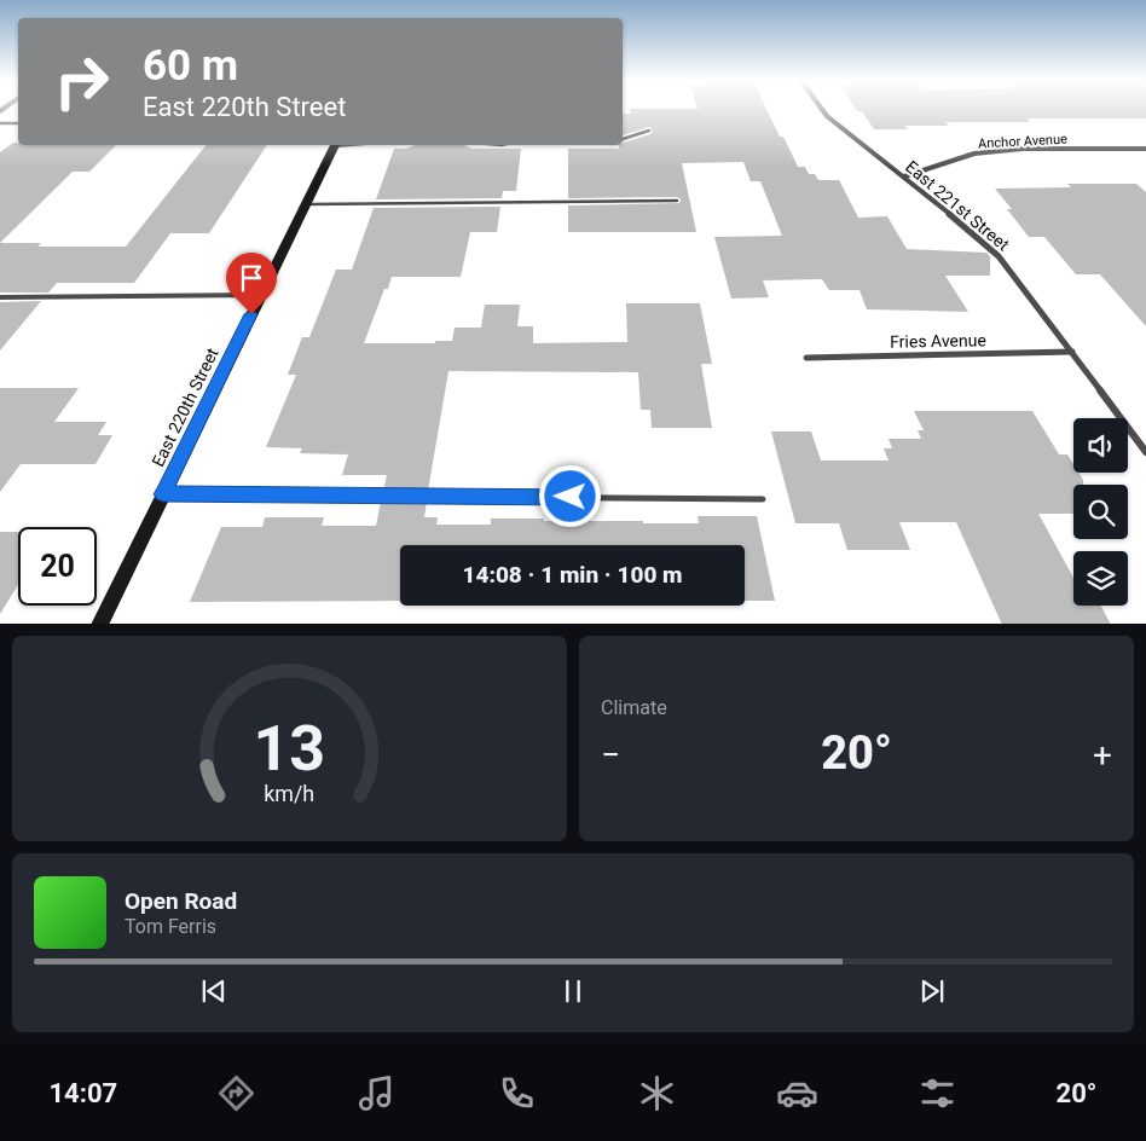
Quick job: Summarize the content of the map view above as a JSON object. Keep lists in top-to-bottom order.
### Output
{
  "streets": {
    "street": [
      "Anchor Avenue",
      "East 221st Street",
      "Fries Avenue",
      "East 220th Street"
    ]
  },
  "crossings": [
    ["Anchor Avenue", "East 221st Street"],
    ["East 221st Street", "Fries Avenue"]
  ],
  "page": {
    "turn": ["60 m", "East 220th Street"],
    "limit": "20",
    "trip": "14:08 · 1 min · 100 m",
    "tile": "Climate",
    "heat": ["−", "20°", "+"],
    "song": ["Open Road", "Tom Ferris"],
    "tabs": ["14:07", "20°"],
    "gauge": ["13", "km/h"]
  }
}
